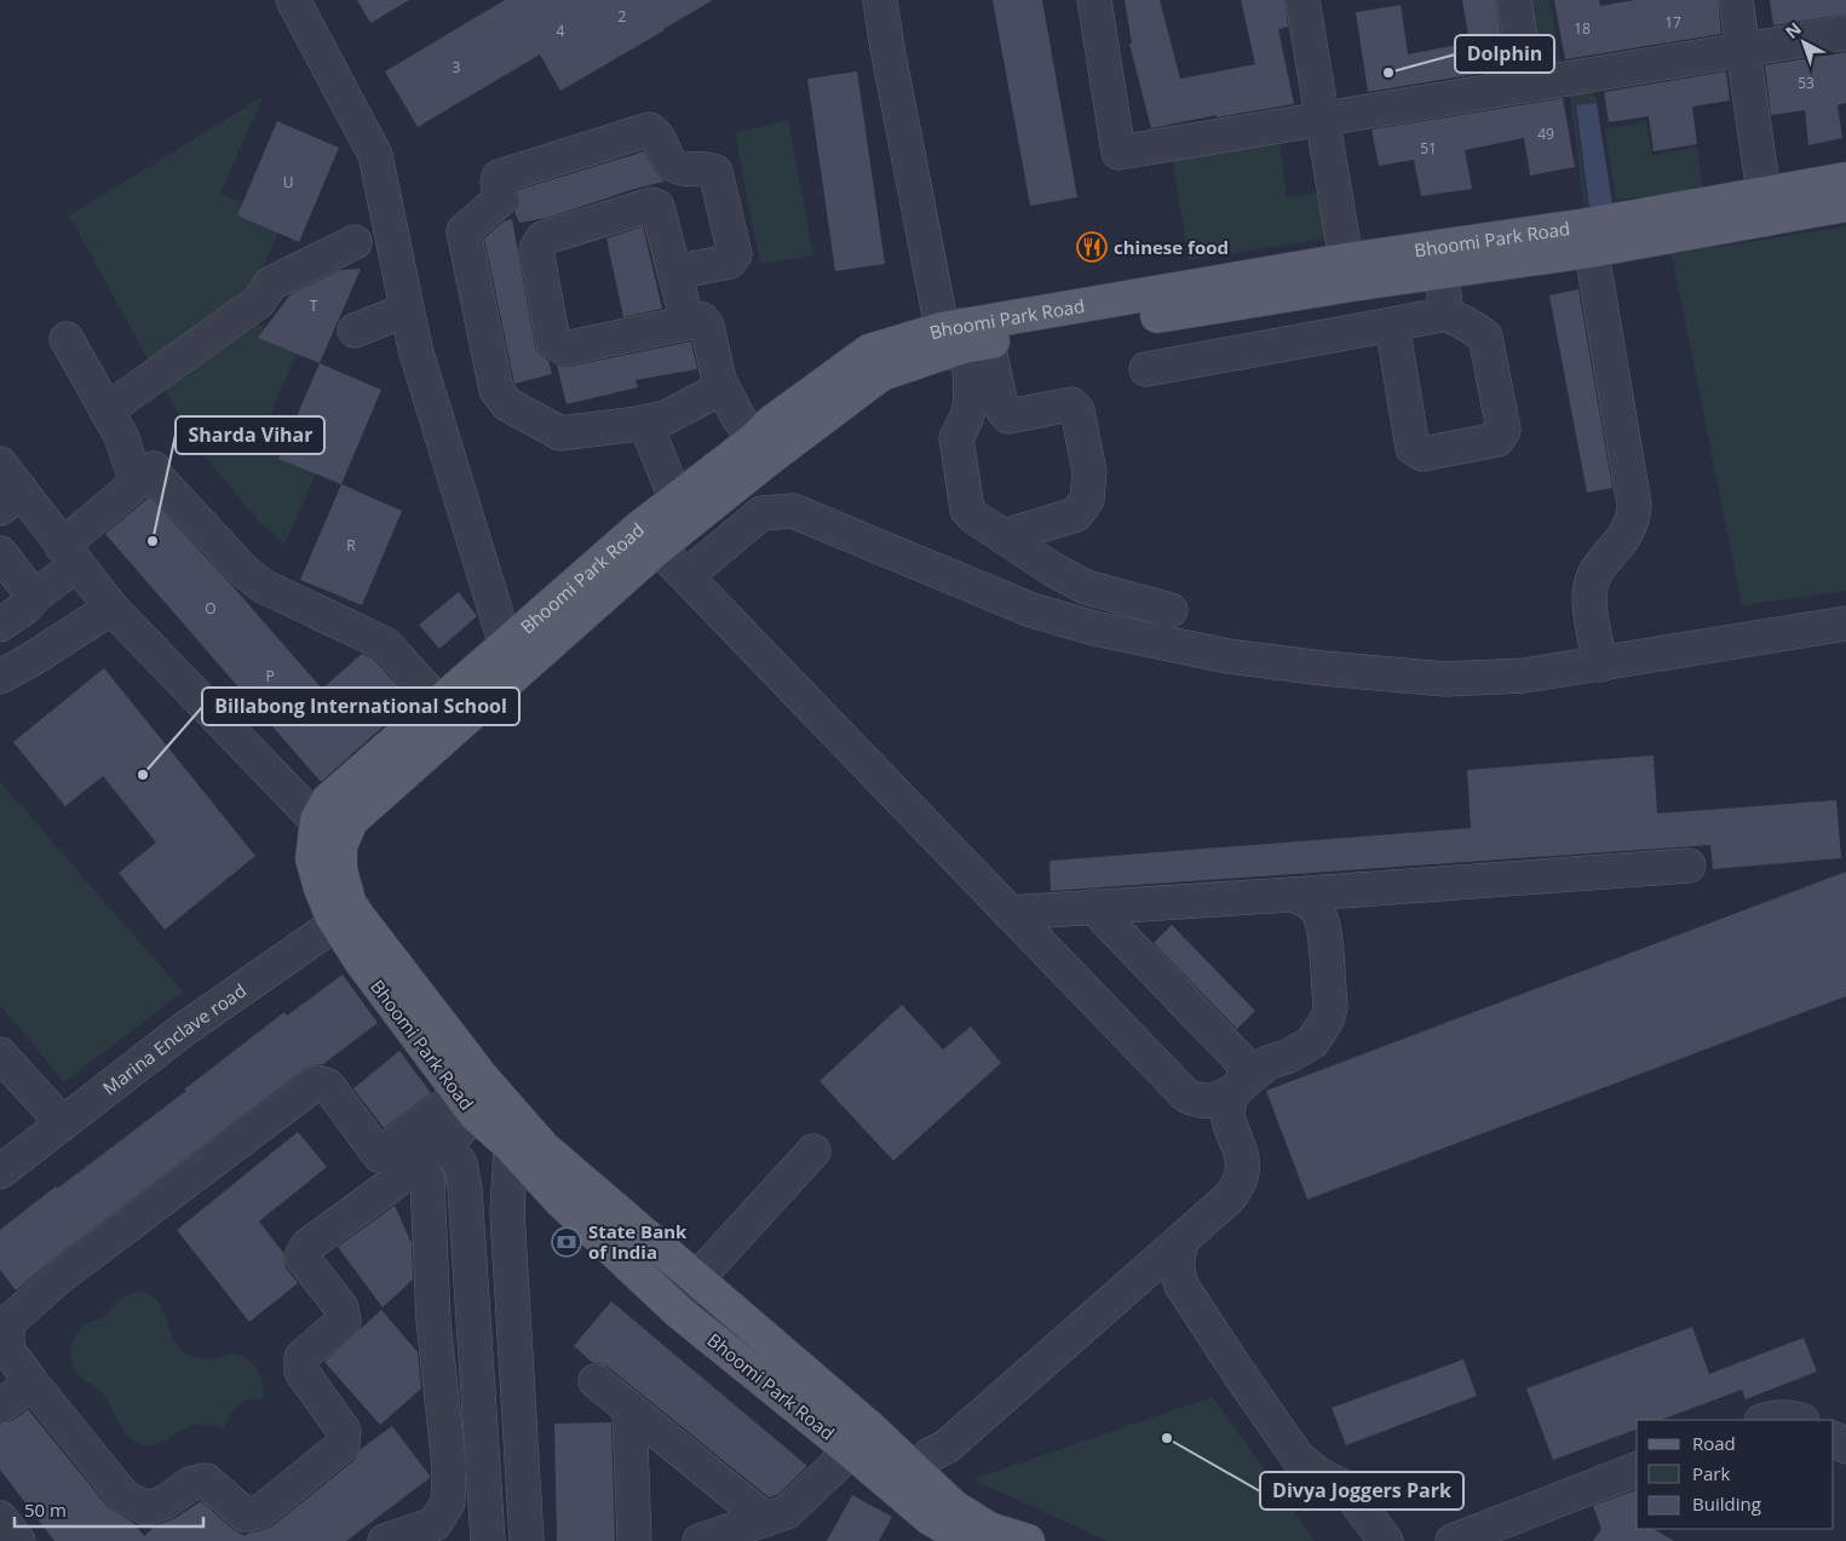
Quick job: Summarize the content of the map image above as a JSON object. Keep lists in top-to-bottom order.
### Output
{
  "streets": {
    "main road": ["Bhoomi Park Road"],
    "street": ["Marina Enclave road"]
  },
  "crossings": [
    ["Bhoomi Park Road", "Marina Enclave road"]
  ],
  "places": {
    "other": [
      "Dolphin",
      "Sharda Vihar",
      "Billabong International School",
      "Divya Joggers Park"
    ],
    "restaurant": ["chinese food"],
    "bank": ["State Bank of India"]
  },
  "house_numbers": [
    "2",
    "17",
    "18",
    "4",
    "3",
    "53",
    "49",
    "51",
    "U",
    "T",
    "R",
    "O",
    "P"
  ],
  "legend": ["Road", "Park", "Building"],
  "scale_bar": "50 m",
  "north": "top left"
}
